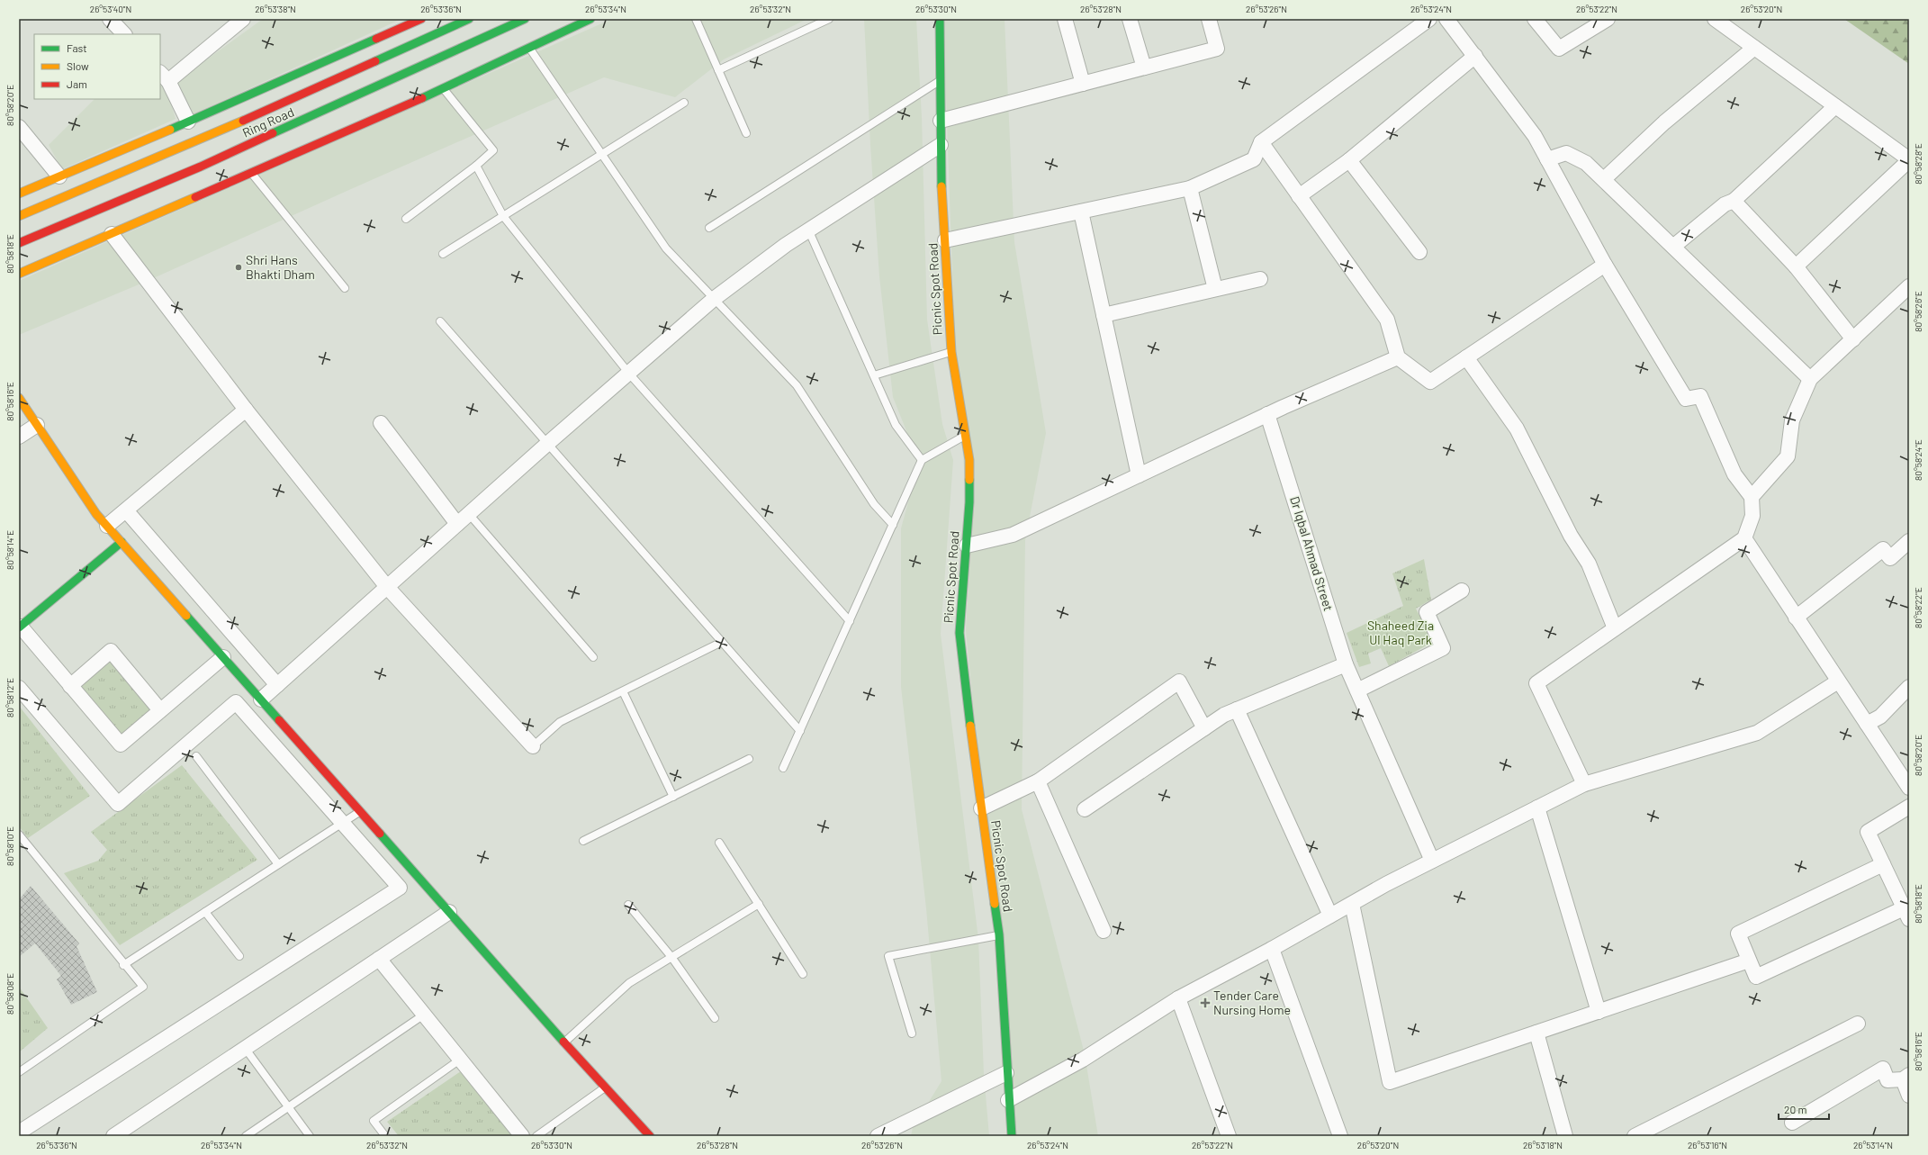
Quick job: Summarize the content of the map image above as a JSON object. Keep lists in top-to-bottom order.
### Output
{
  "streets": {
    "main road": ["Ring Road", "Picnic Spot Road"],
    "street": ["Dr Iqbal Ahmad Street"]
  },
  "parks": ["Shaheed Zia Ul Haq Park"],
  "places": {
    "other": ["Shri Hans Bhakti Dham"],
    "health": ["Tender Care Nursing Home"]
  },
  "legend": ["Fast", "Slow", "Jam"],
  "scale_bar": "20 m",
  "coordinates": [
    "26°53'40\"N",
    "26°53'38\"N",
    "26°53'36\"N",
    "26°53'34\"N",
    "26°53'32\"N",
    "26°53'30\"N",
    "26°53'28\"N",
    "26°53'26\"N",
    "26°53'24\"N",
    "26°53'22\"N",
    "26°53'20\"N",
    "80°58'20\"E",
    "80°58'28\"E",
    "80°58'18\"E",
    "80°58'26\"E",
    "80°58'16\"E",
    "80°58'24\"E",
    "80°58'14\"E",
    "80°58'22\"E",
    "80°58'12\"E",
    "80°58'10\"E",
    "80°58'08\"E",
    "26°53'18\"N",
    "26°53'16\"N",
    "26°53'14\"N"
  ]
}
